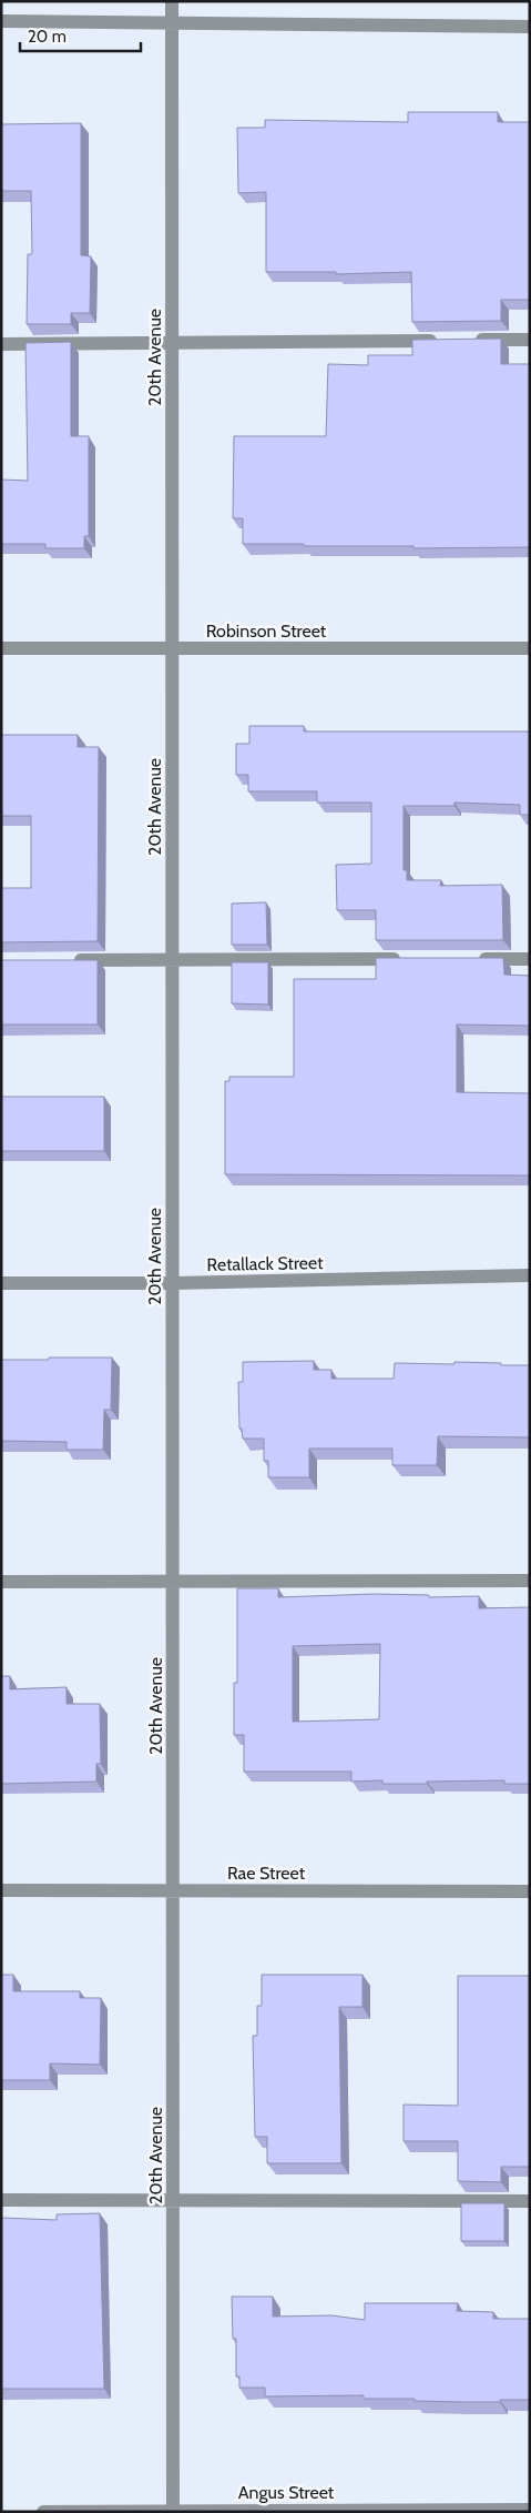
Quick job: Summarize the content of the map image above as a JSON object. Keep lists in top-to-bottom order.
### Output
{
  "streets": {
    "street": [
      "20th Avenue",
      "Robinson Street",
      "Retallack Street",
      "Rae Street",
      "Angus Street"
    ]
  },
  "crossings": [
    ["20th Avenue", "Robinson Street"],
    ["20th Avenue", "Retallack Street"],
    ["20th Avenue", "Rae Street"],
    ["20th Avenue", "Angus Street"]
  ],
  "scale_bar": "20 m"
}
